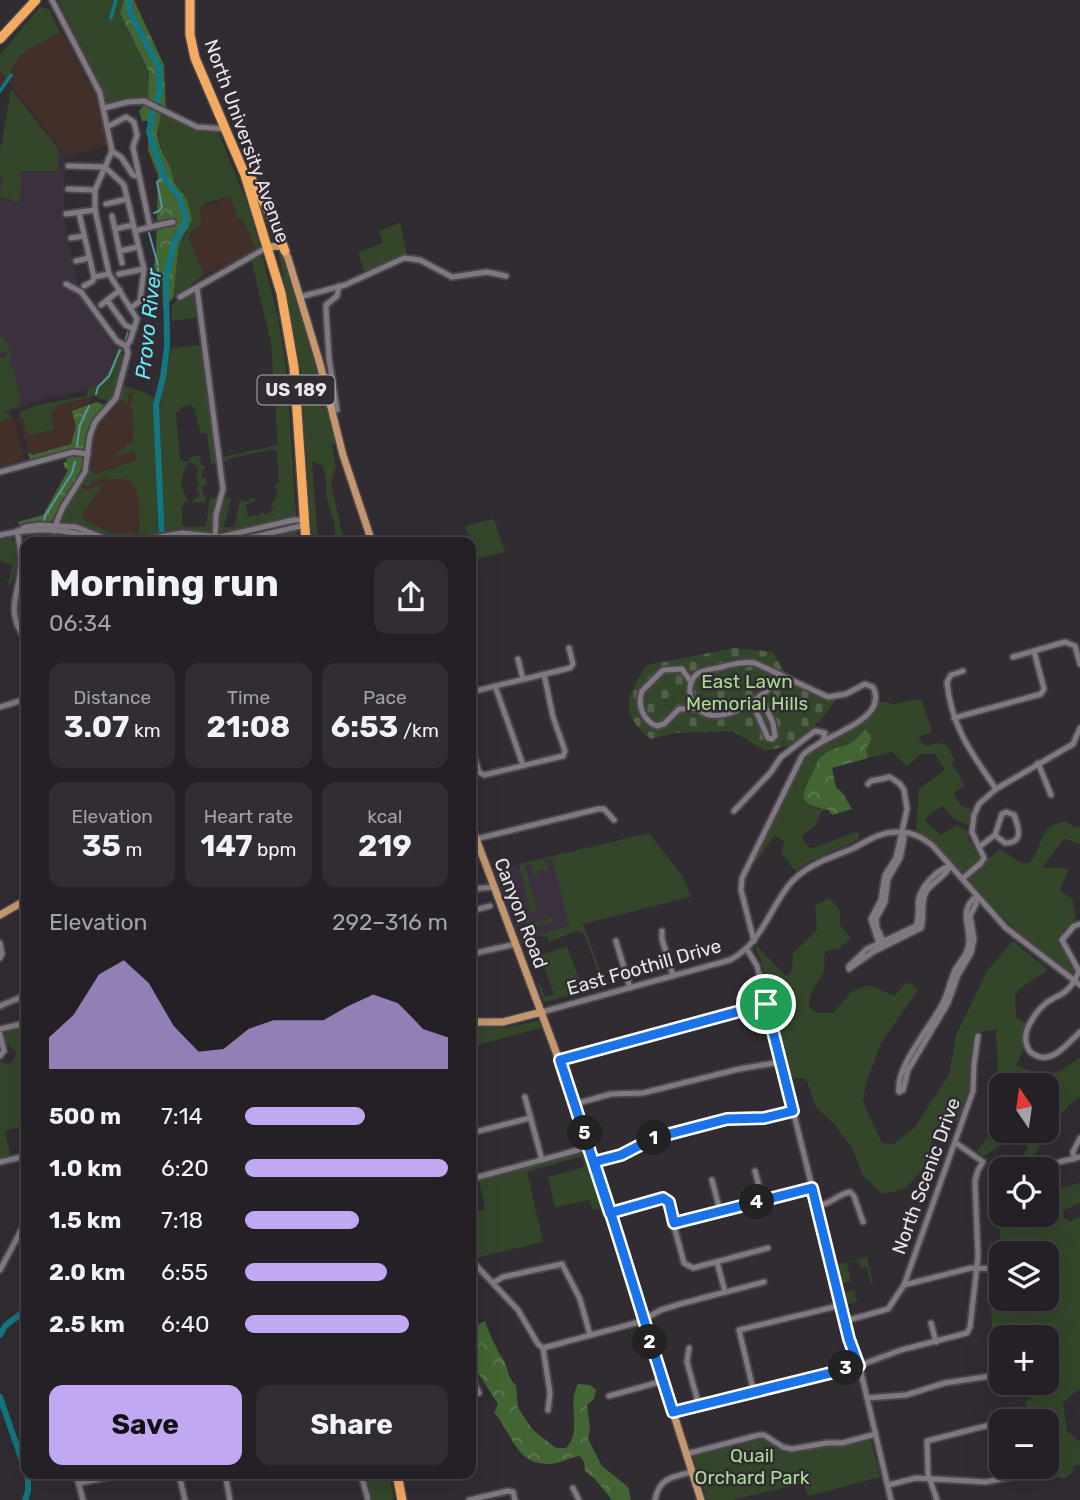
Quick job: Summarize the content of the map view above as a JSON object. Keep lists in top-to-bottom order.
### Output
{
  "streets": {
    "highway": ["North University Avenue", "US 189"],
    "main road": ["Canyon Road", "East Foothill Drive"],
    "street": ["North Scenic Drive"]
  },
  "crossings": [
    ["Canyon Road", "East Foothill Drive"]
  ],
  "water": ["Provo River"],
  "parks": ["East Lawn Memorial Hills", "Quail Orchard Park"],
  "north": "top",
  "page": {
    "heading": ["Morning run", "06:34"],
    "stats": [
      ["Distance", "3.07 km"],
      ["Time", "21:08"],
      ["Pace", "6:53 /km"],
      ["Elevation", "35 m"],
      ["Heart rate", "147 bpm"],
      ["kcal", "219"]
    ],
    "chart": ["Elevation", "292–316 m"],
    "map_buttons": ["+", "−"],
    "list": [
      {
        "name": "500 m",
        "note": "7:14"
      },
      {
        "name": "1.0 km",
        "note": "6:20"
      },
      {
        "name": "1.5 km",
        "note": "7:18"
      },
      {
        "name": "2.0 km",
        "note": "6:55"
      },
      {
        "name": "2.5 km",
        "note": "6:40"
      }
    ],
    "pins": [
      "5",
      "1",
      "4",
      "2",
      "3"
    ],
    "buttons": ["Save", "Share"]
  }
}
